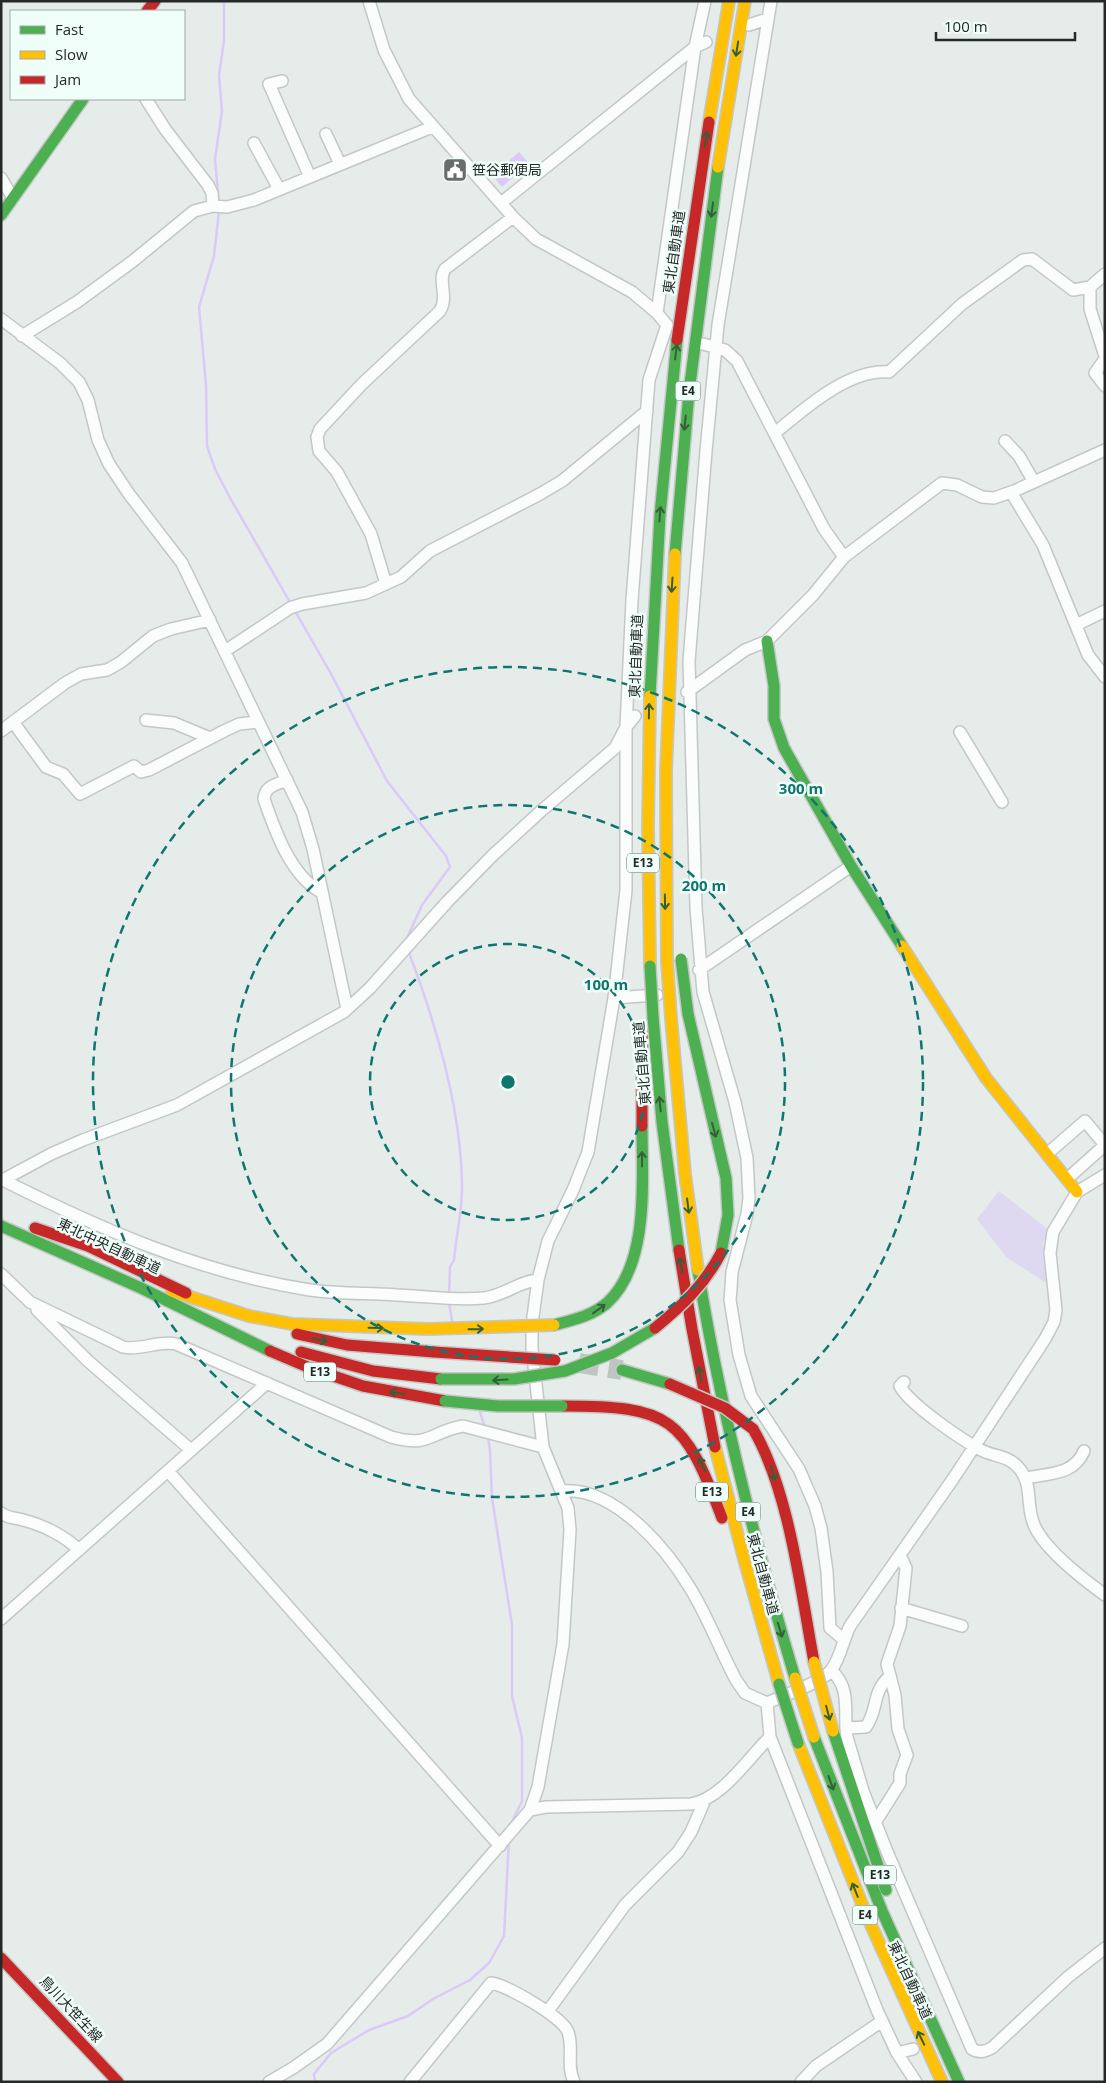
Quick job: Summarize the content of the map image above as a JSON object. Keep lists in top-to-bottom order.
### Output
{
  "streets": {
    "main road": [
      "東北自動車道",
      "E4",
      "E13",
      "東北中央自動車道",
      "鳥川大笹生線"
    ]
  },
  "crossings": [
    ["東北自動車道", "E13"],
    ["E13", "東北中央自動車道"]
  ],
  "places": {
    "public building": ["笹谷郵便局"]
  },
  "legend": ["Fast", "Slow", "Jam"],
  "scale_bar": "100 m",
  "rings": ["300 m", "200 m", "100 m"]
}
